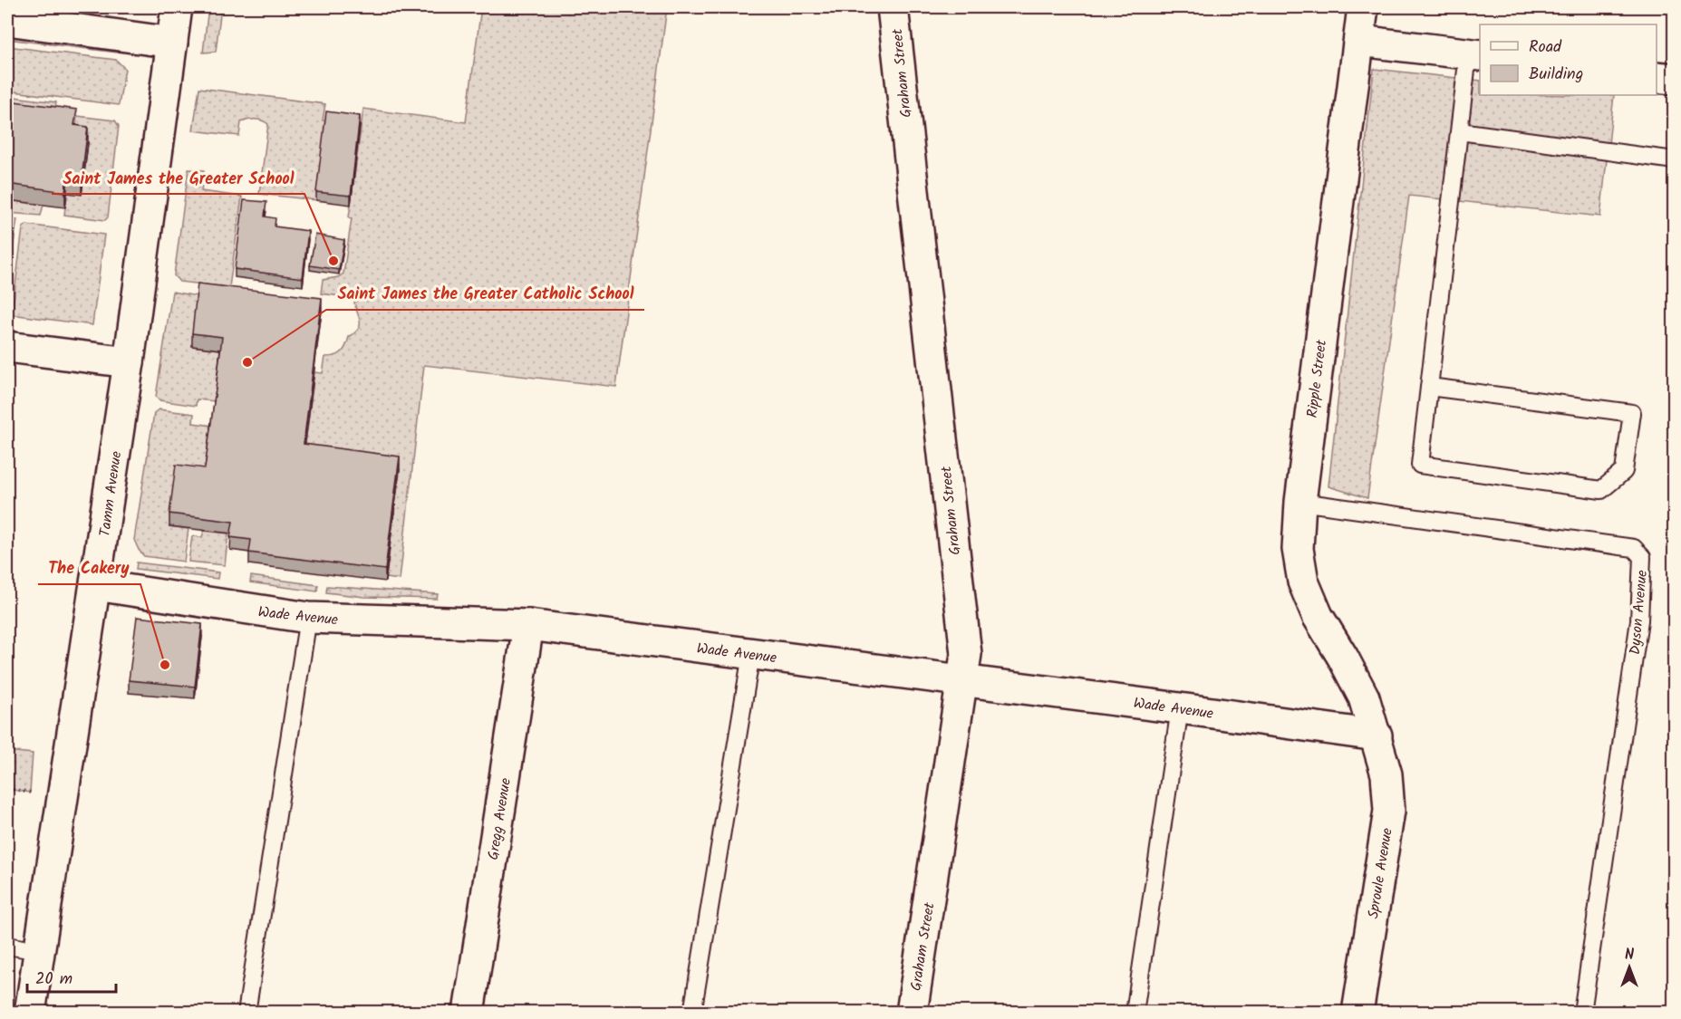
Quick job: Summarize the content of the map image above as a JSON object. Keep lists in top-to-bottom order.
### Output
{
  "streets": {
    "street": [
      "Graham Street",
      "Ripple Street",
      "Tamm Avenue",
      "Wade Avenue",
      "Gregg Avenue",
      "Sproule Avenue"
    ],
    "lane": ["Dyson Avenue"]
  },
  "crossings": [
    ["Graham Street", "Wade Avenue"],
    ["Ripple Street", "Dyson Avenue"],
    ["Ripple Street", "Wade Avenue"],
    ["Ripple Street", "Sproule Avenue"],
    ["Tamm Avenue", "Wade Avenue"],
    ["Wade Avenue", "Gregg Avenue"],
    ["Wade Avenue", "Sproule Avenue"]
  ],
  "places": ["Saint James the Greater School", "Saint James the Greater Catholic School", "The Cakery"],
  "legend": ["Road", "Building"],
  "scale_bar": "20 m",
  "north": "top"
}
